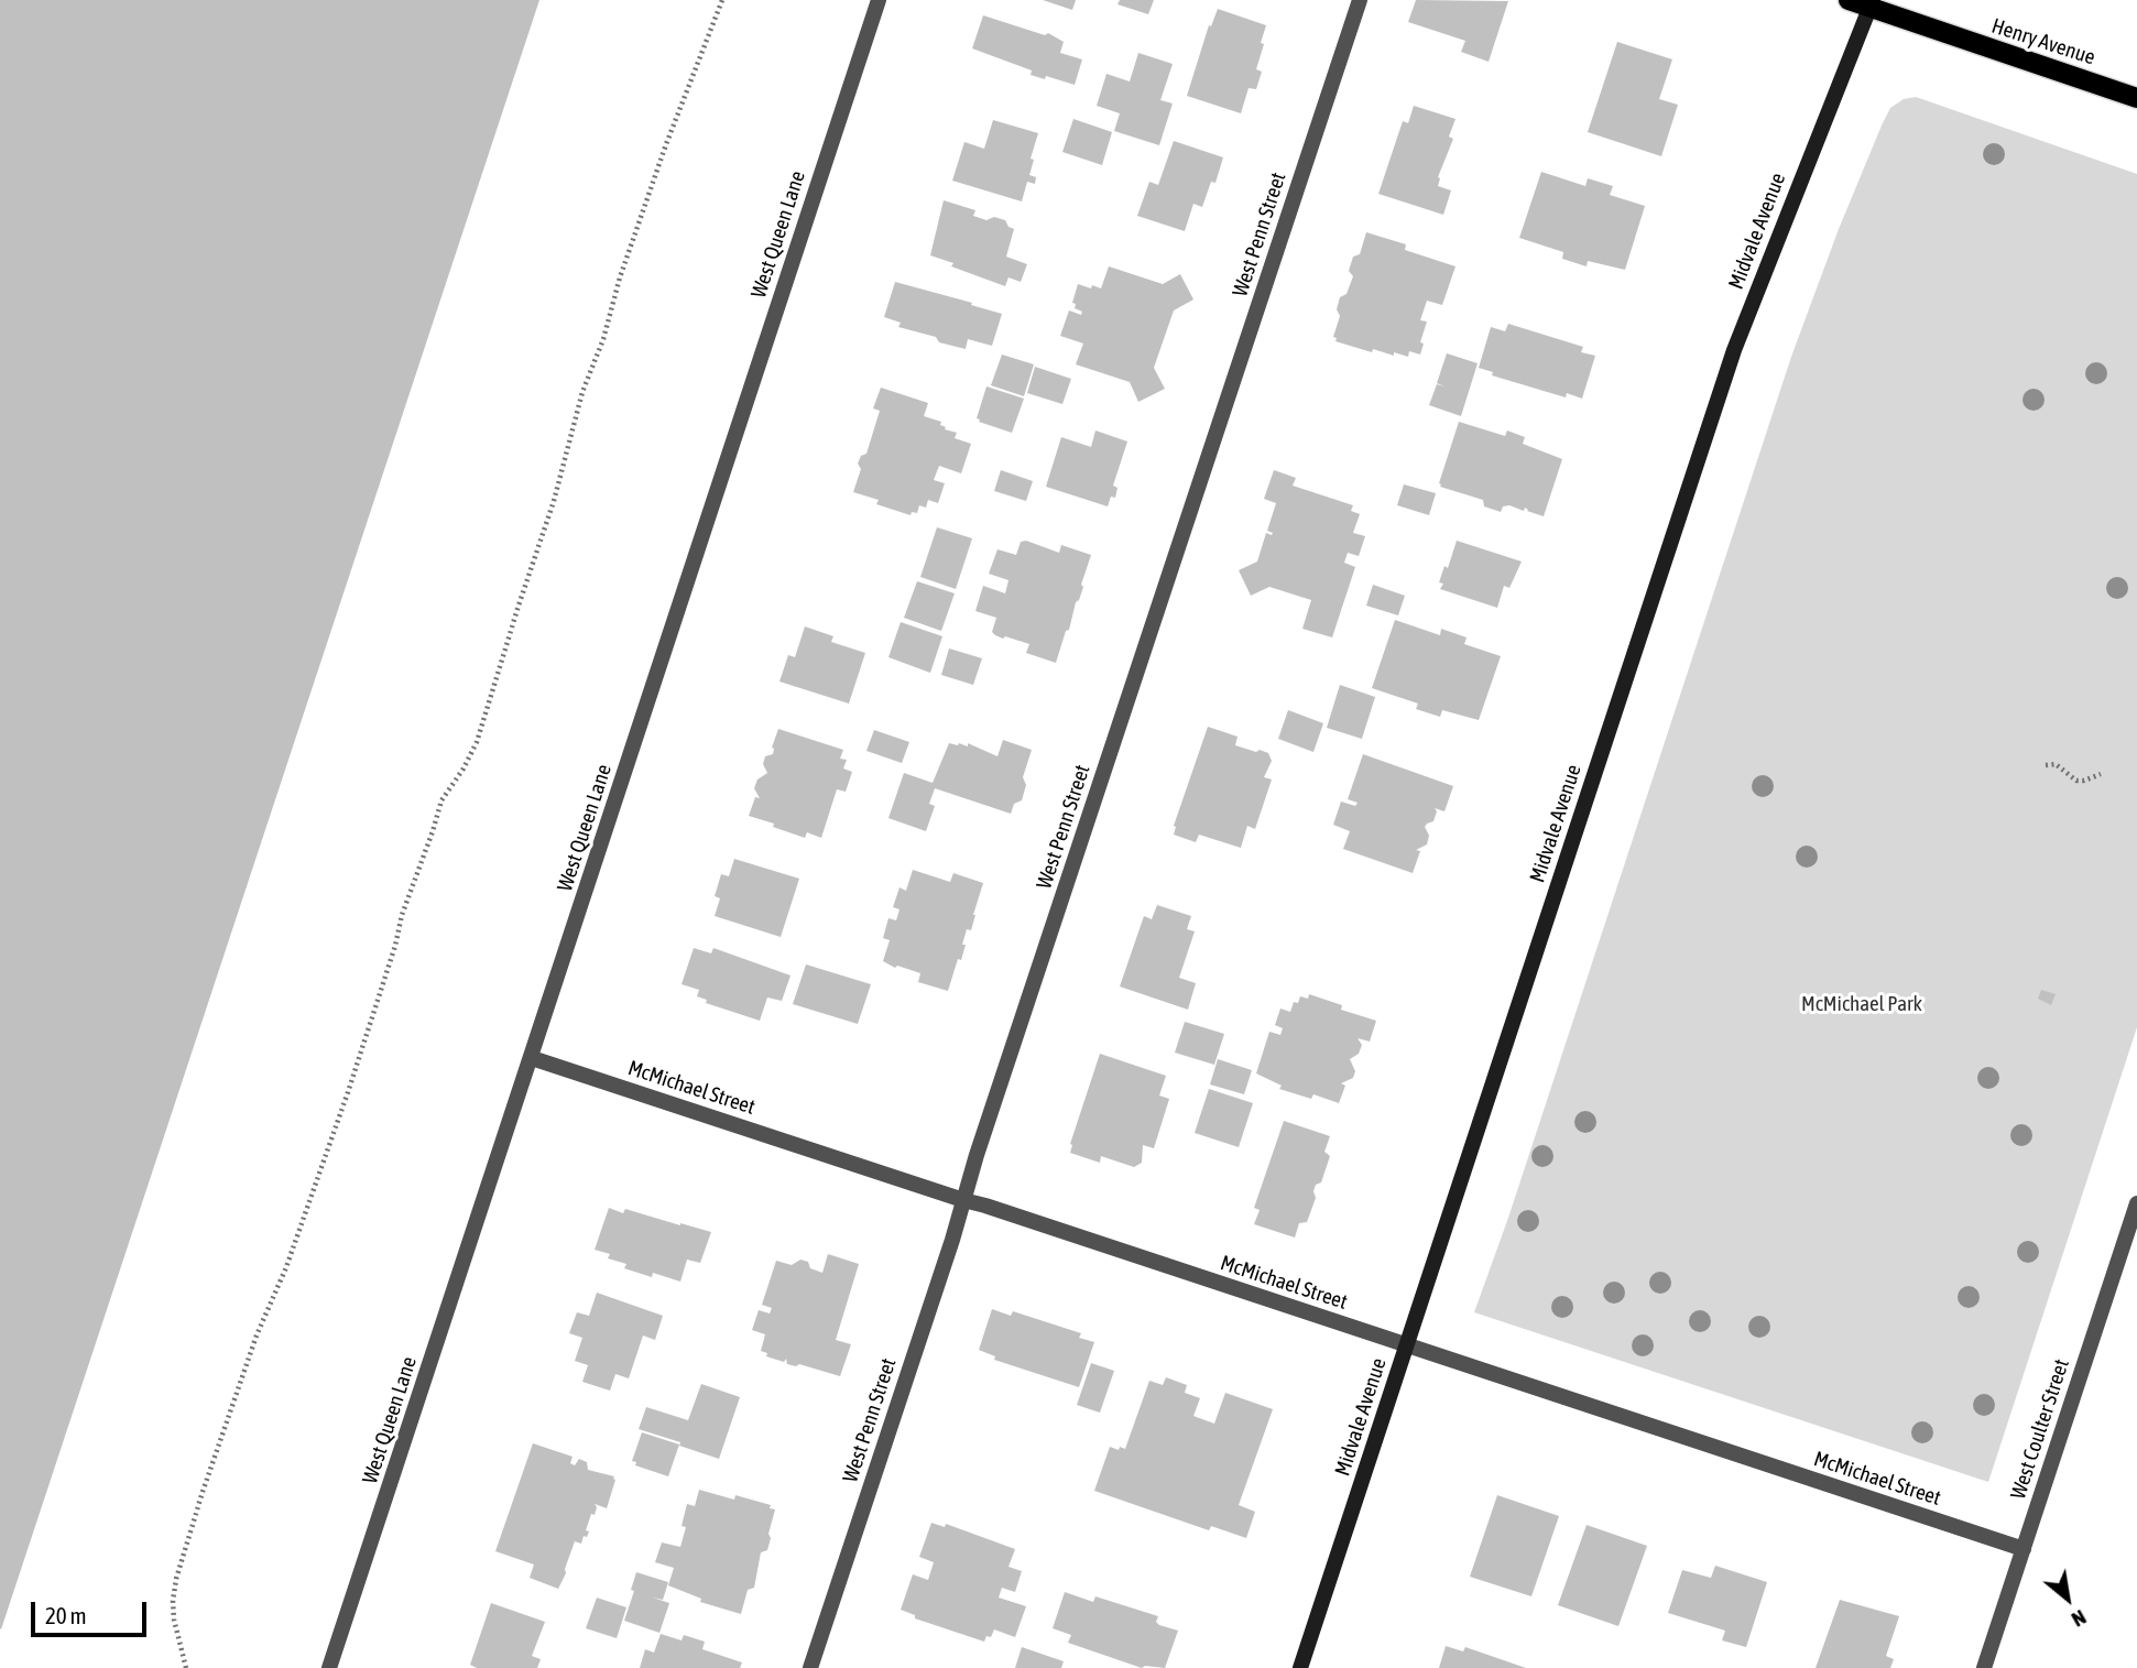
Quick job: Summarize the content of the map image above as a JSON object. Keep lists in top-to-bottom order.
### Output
{
  "streets": {
    "main road": ["Henry Avenue"],
    "street": [
      "Midvale Avenue",
      "West Queen Lane",
      "West Penn Street",
      "McMichael Street",
      "West Coulter Street"
    ]
  },
  "crossings": [
    ["Henry Avenue", "Midvale Avenue"],
    ["Midvale Avenue", "McMichael Street"],
    ["West Queen Lane", "McMichael Street"],
    ["West Penn Street", "McMichael Street"],
    ["McMichael Street", "West Coulter Street"]
  ],
  "parks": ["McMichael Park"],
  "scale_bar": "20 m",
  "north": "bottom right"
}
